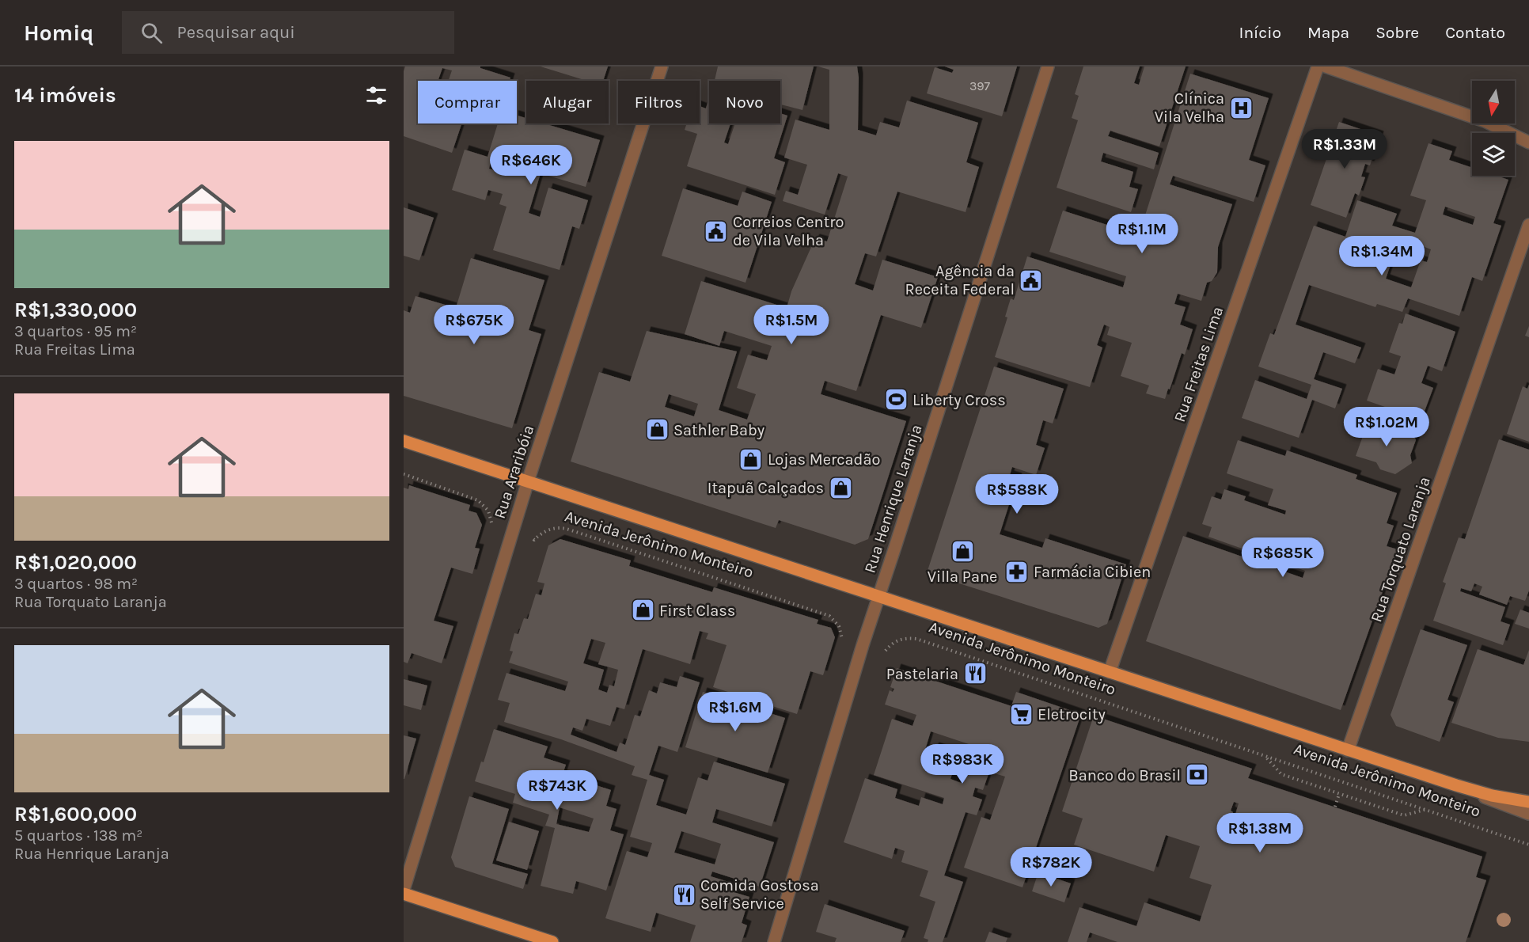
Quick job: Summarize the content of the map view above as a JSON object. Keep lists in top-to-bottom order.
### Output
{
  "streets": {
    "main road": ["Avenida Jerônimo Monteiro"],
    "street": [
      "Rua Freitas Lima",
      "Rua Araribóia",
      "Rua Henrique Laranja",
      "Rua Torquato Laranja"
    ]
  },
  "crossings": [
    ["Rua Freitas Lima", "Avenida Jerônimo Monteiro"],
    ["Rua Araribóia", "Avenida Jerônimo Monteiro"],
    ["Rua Henrique Laranja", "Avenida Jerônimo Monteiro"],
    ["Avenida Jerônimo Monteiro", "Rua Torquato Laranja"]
  ],
  "places": {
    "hospital": ["Clínica Vila Velha"],
    "public building": ["Correios Centro de Vila Velha", "Agência da Receita Federal"],
    "sports": ["Liberty Cross"],
    "shop": [
      "Sathler Baby",
      "Lojas Mercadão",
      "Itapuã Calçados",
      "Villa Pane",
      "First Class"
    ],
    "pharmacy": ["Farmácia Cibien"],
    "restaurant": ["Pastelaria", "Comida Gostosa Self Service"],
    "supermarket": ["Eletrocity"],
    "bank": ["Banco do Brasil"]
  },
  "house_numbers": ["397"],
  "north": "bottom",
  "page": {
    "header": "Homiq",
    "search": "Pesquisar aqui",
    "nav": [
      "Início",
      "Mapa",
      "Sobre",
      "Contato"
    ],
    "heading": "14 imóveis",
    "chip": [
      "Comprar",
      "Alugar",
      "Filtros",
      "Novo"
    ],
    "list": [
      {
        "name": "R$1,330,000",
        "note": "3 quartos · 95 m² · Rua Freitas Lima"
      },
      {
        "name": "R$1,020,000",
        "note": "3 quartos · 98 m² · Rua Torquato Laranja"
      },
      {
        "name": "R$1,600,000",
        "note": "5 quartos · 138 m² · Rua Henrique Laranja"
      }
    ],
    "price": [
      "R$1.33M",
      "R$646K",
      "R$1.1M",
      "R$1.34M",
      "R$675K",
      "R$1.5M",
      "R$1.02M",
      "R$588K",
      "R$685K",
      "R$1.6M",
      "R$983K",
      "R$743K",
      "R$1.38M",
      "R$782K"
    ]
  }
}
